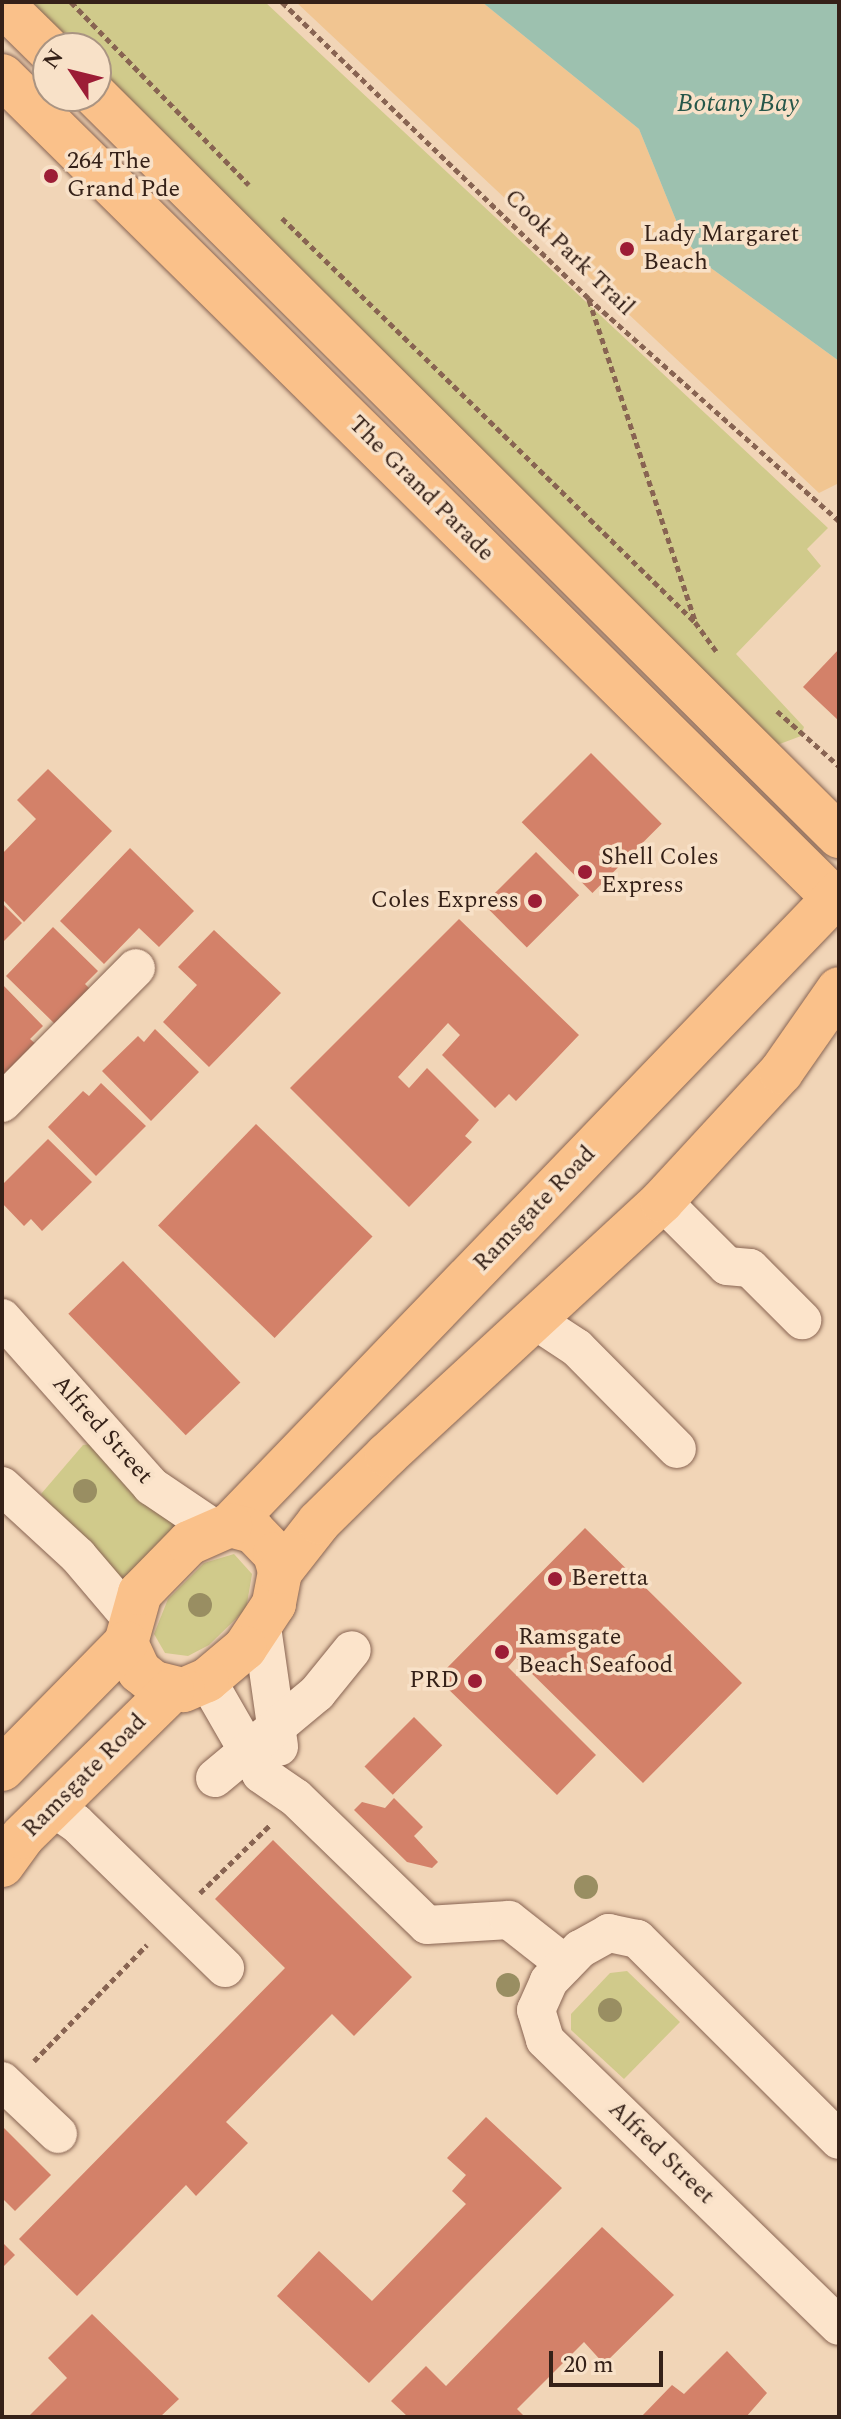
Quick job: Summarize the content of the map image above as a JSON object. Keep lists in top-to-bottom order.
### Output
{
  "streets": {
    "main road": ["The Grand Parade", "Ramsgate Road"],
    "street": ["Alfred Street"],
    "path": ["Cook Park Trail"]
  },
  "crossings": [
    ["The Grand Parade", "Ramsgate Road"],
    ["Ramsgate Road", "Alfred Street"]
  ],
  "water": ["Botany Bay"],
  "places": [
    "264 The Grand Pde",
    "Lady Margaret Beach",
    "Shell Coles Express",
    "Coles Express",
    "Beretta",
    "Ramsgate Beach Seafood",
    "PRD"
  ],
  "scale_bar": "20 m",
  "north": "top left"
}
